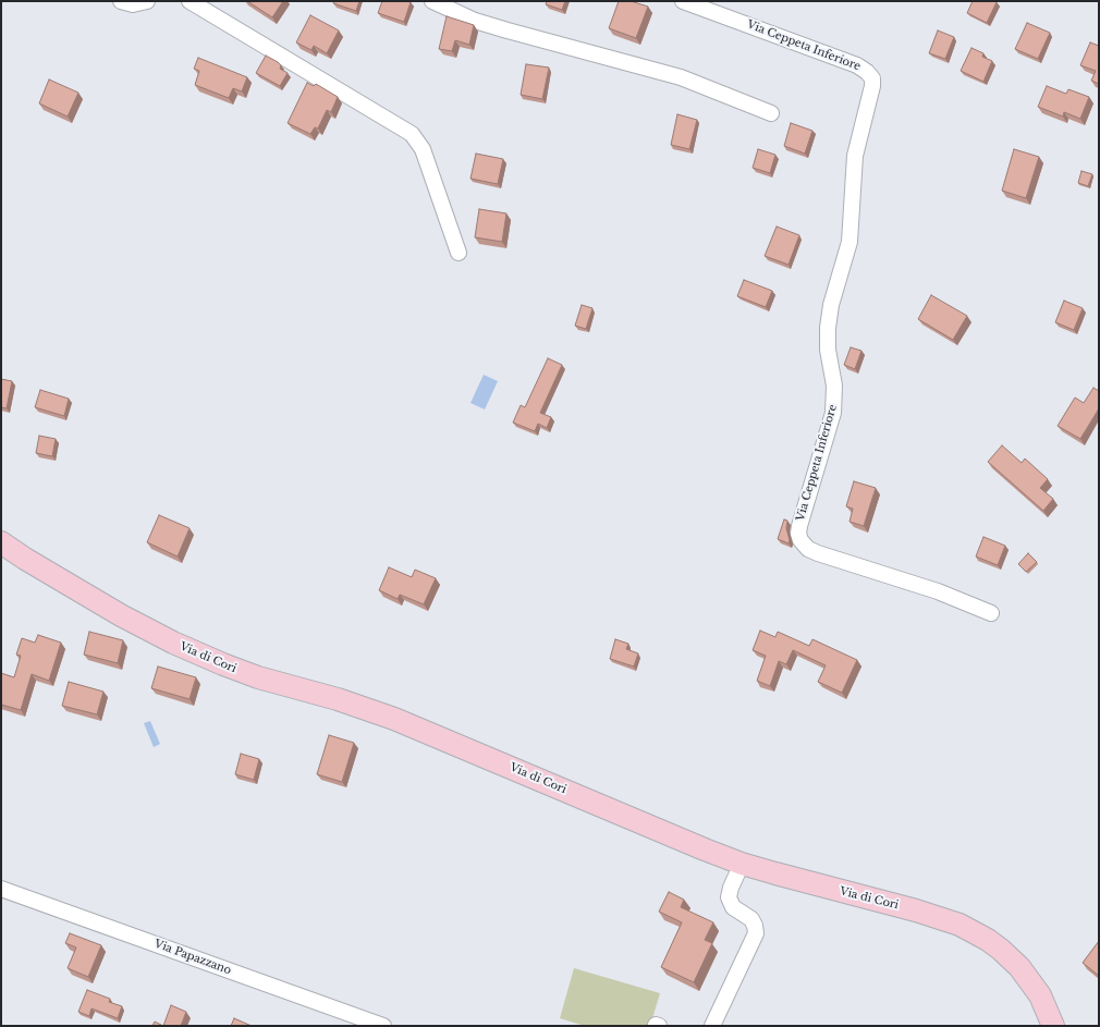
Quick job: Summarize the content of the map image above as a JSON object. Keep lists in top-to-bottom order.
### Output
{
  "streets": {
    "main road": ["Via di Cori"],
    "street": ["Via Ceppeta Inferiore", "Via Papazzano"]
  }
}
